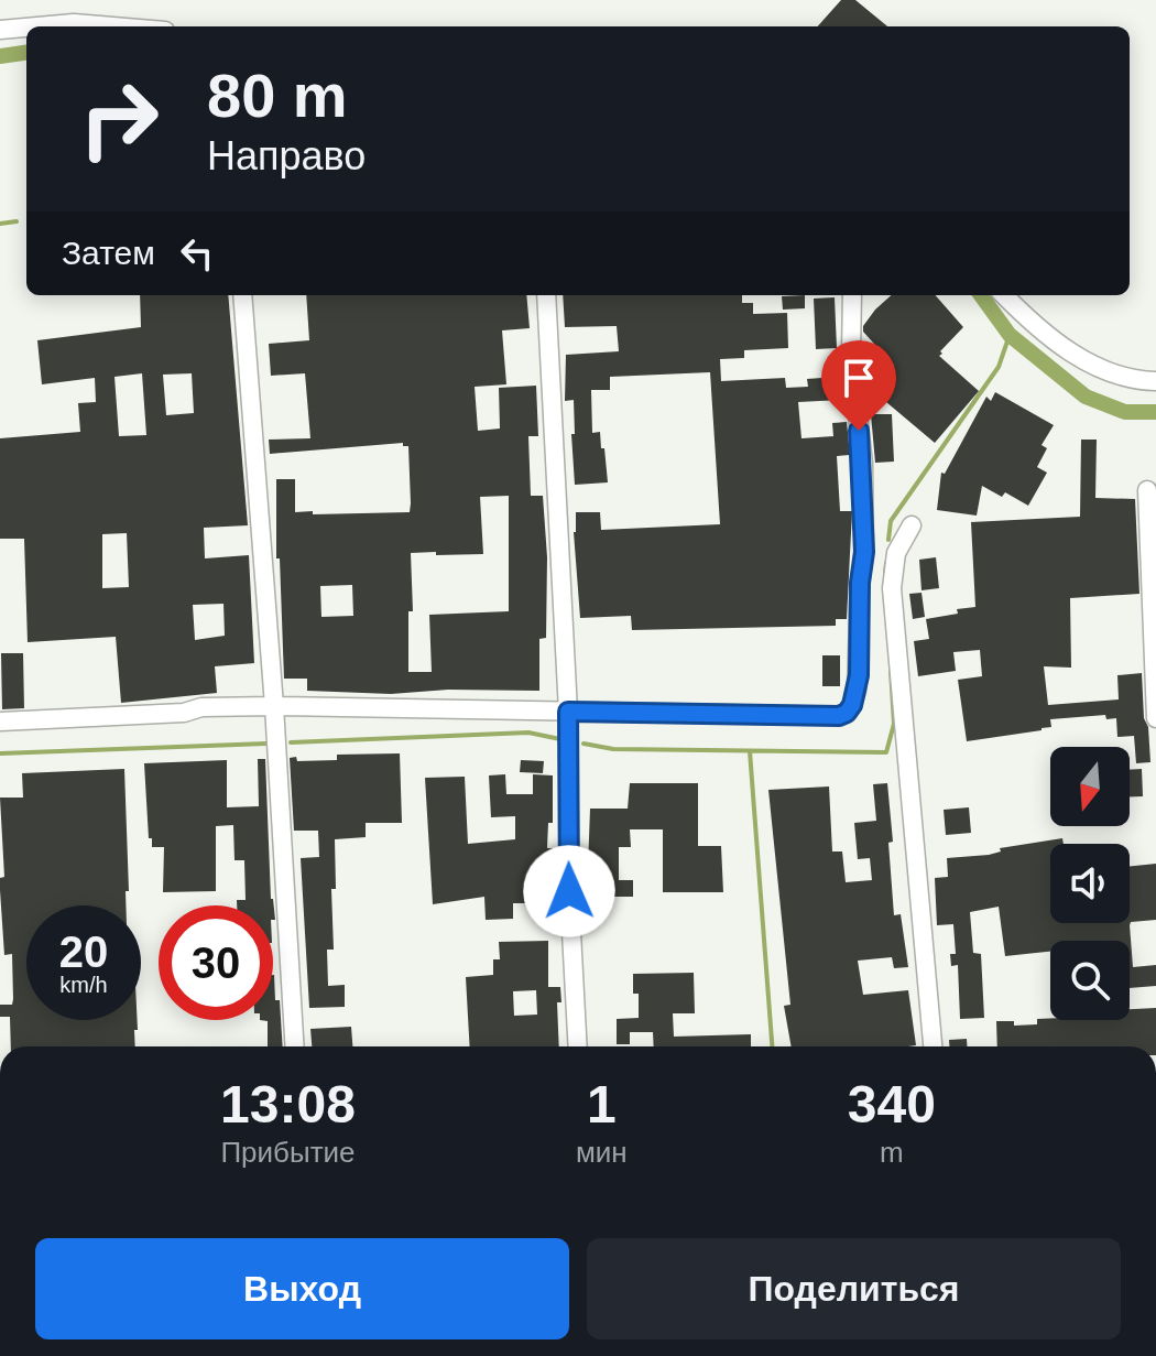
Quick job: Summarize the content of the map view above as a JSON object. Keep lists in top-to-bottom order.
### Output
{
  "north": "bottom",
  "page": {
    "turn": ["80 m", "Направо"],
    "then": "Затем",
    "speed": "20 km/h",
    "limit": "30",
    "eta": [
      "13:08",
      "Прибытие",
      "1",
      "мин",
      "340",
      "m"
    ],
    "buttons": ["Выход", "Поделиться"]
  }
}
